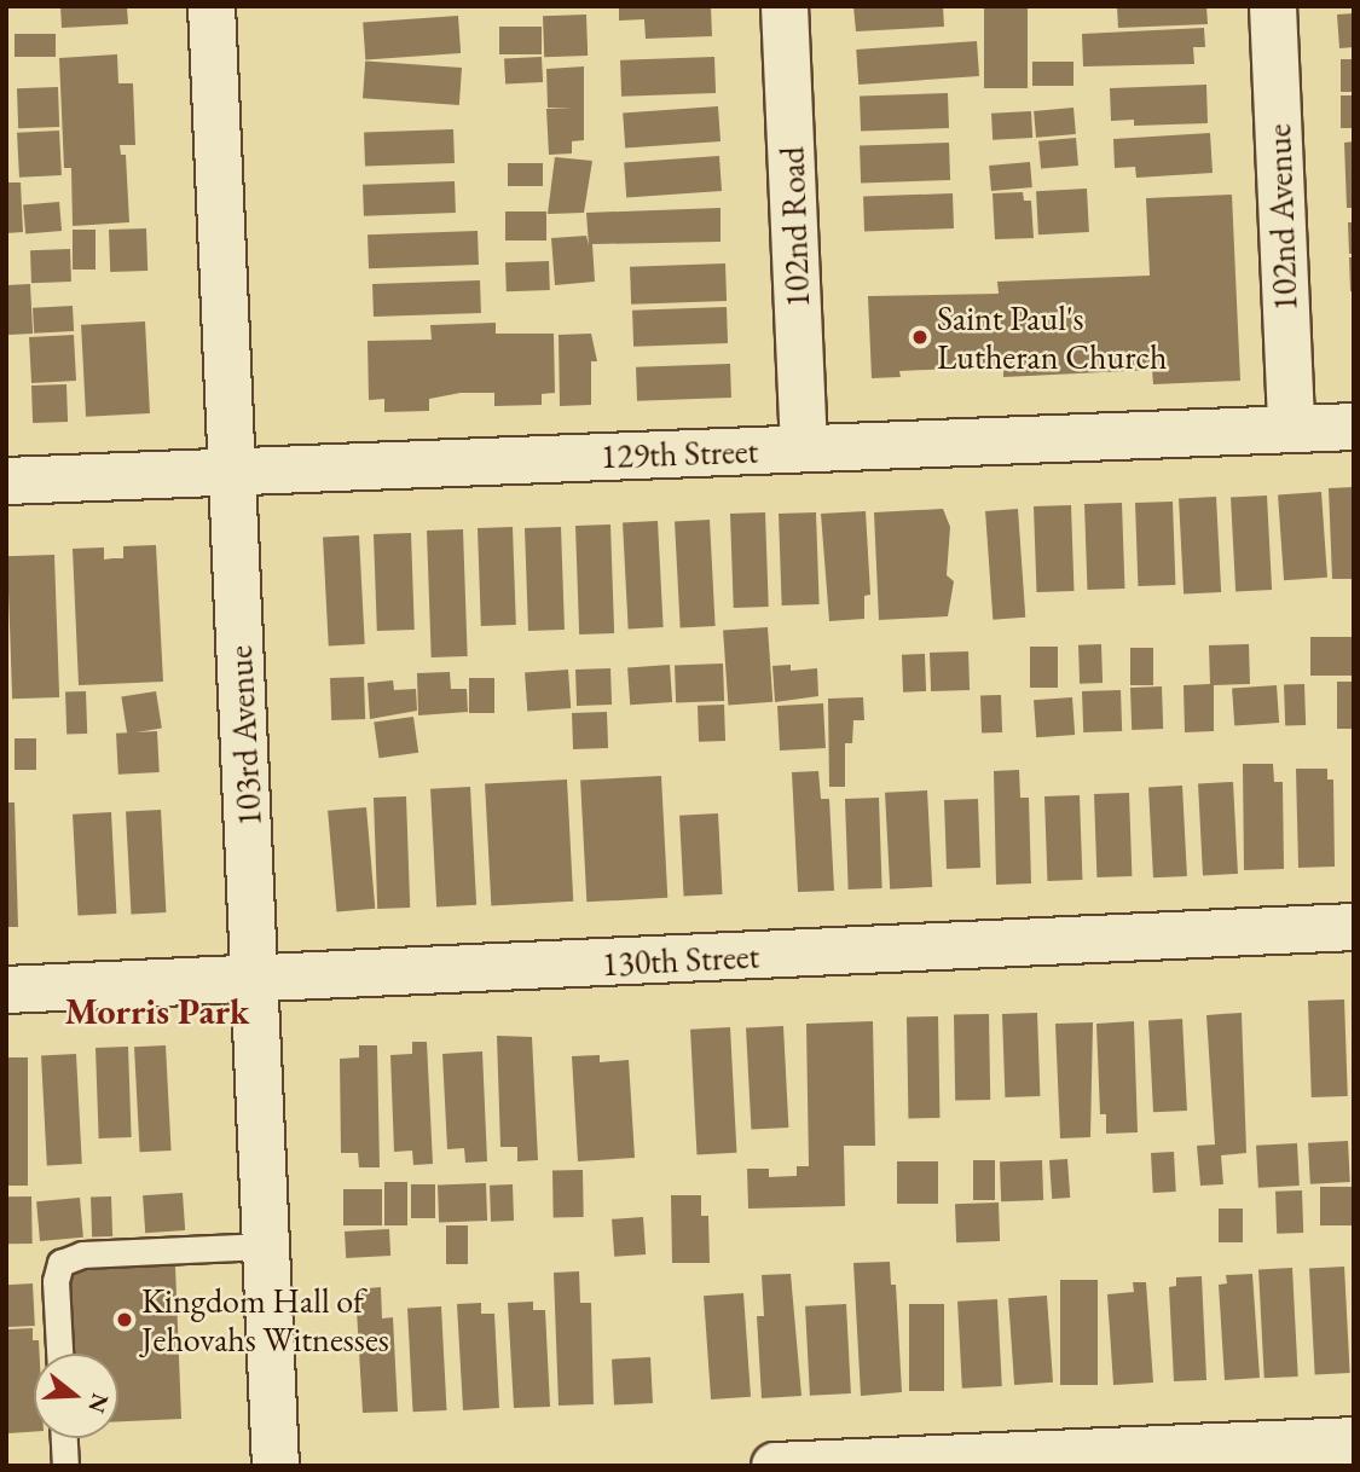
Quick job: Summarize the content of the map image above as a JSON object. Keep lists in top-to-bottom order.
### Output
{
  "streets": {
    "street": [
      "102nd Avenue",
      "102nd Road",
      "129th Street",
      "103rd Avenue",
      "130th Street"
    ]
  },
  "crossings": [
    ["102nd Avenue", "129th Street"],
    ["102nd Road", "129th Street"],
    ["129th Street", "103rd Avenue"],
    ["103rd Avenue", "130th Street"]
  ],
  "districts": ["Morris Park"],
  "places": ["Saint Paul's Lutheran Church", "Kingdom Hall of Jehovahs Witnesses"],
  "north": "right"
}
